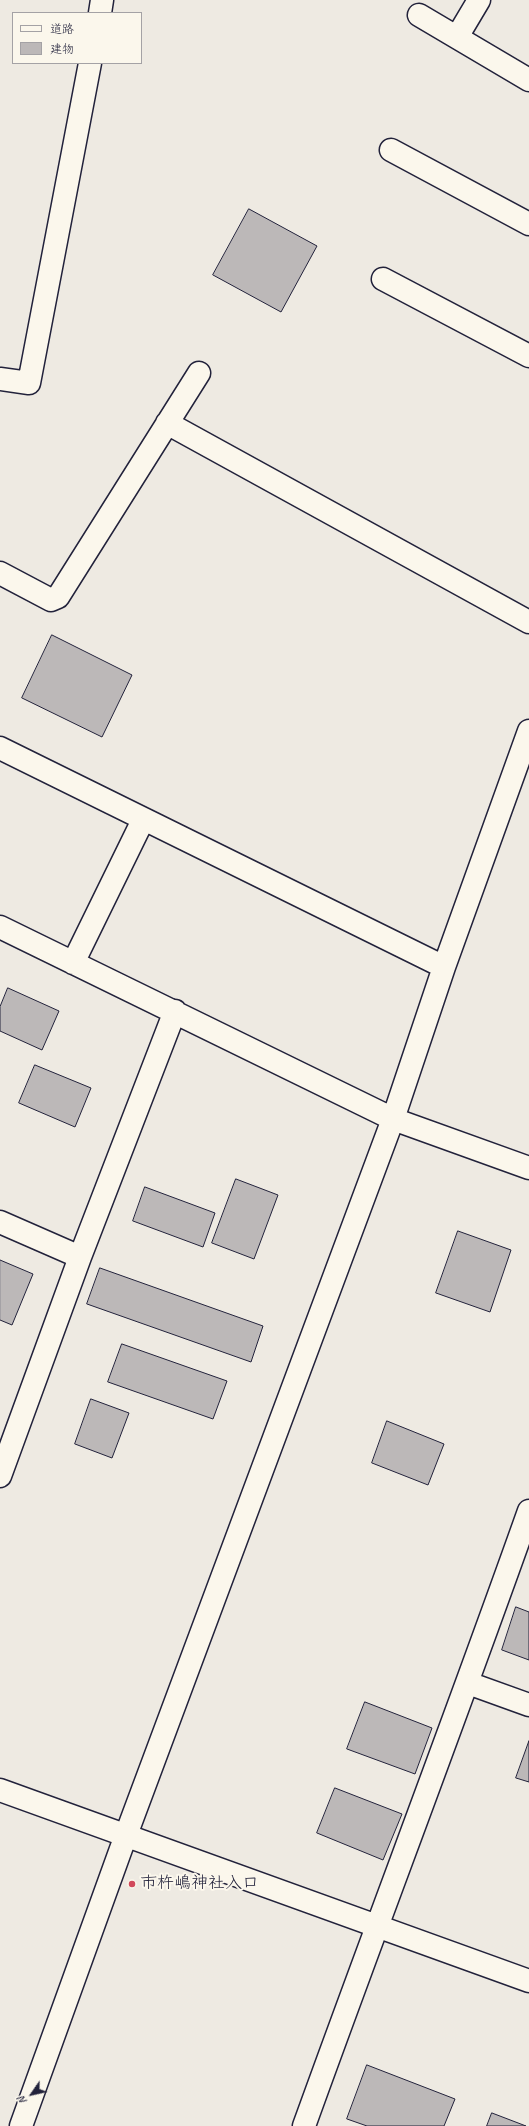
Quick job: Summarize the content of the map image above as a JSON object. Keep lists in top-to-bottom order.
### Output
{
  "places": ["市杵嶋神社入口"],
  "legend": ["道路", "建物"],
  "north": "bottom left"
}
